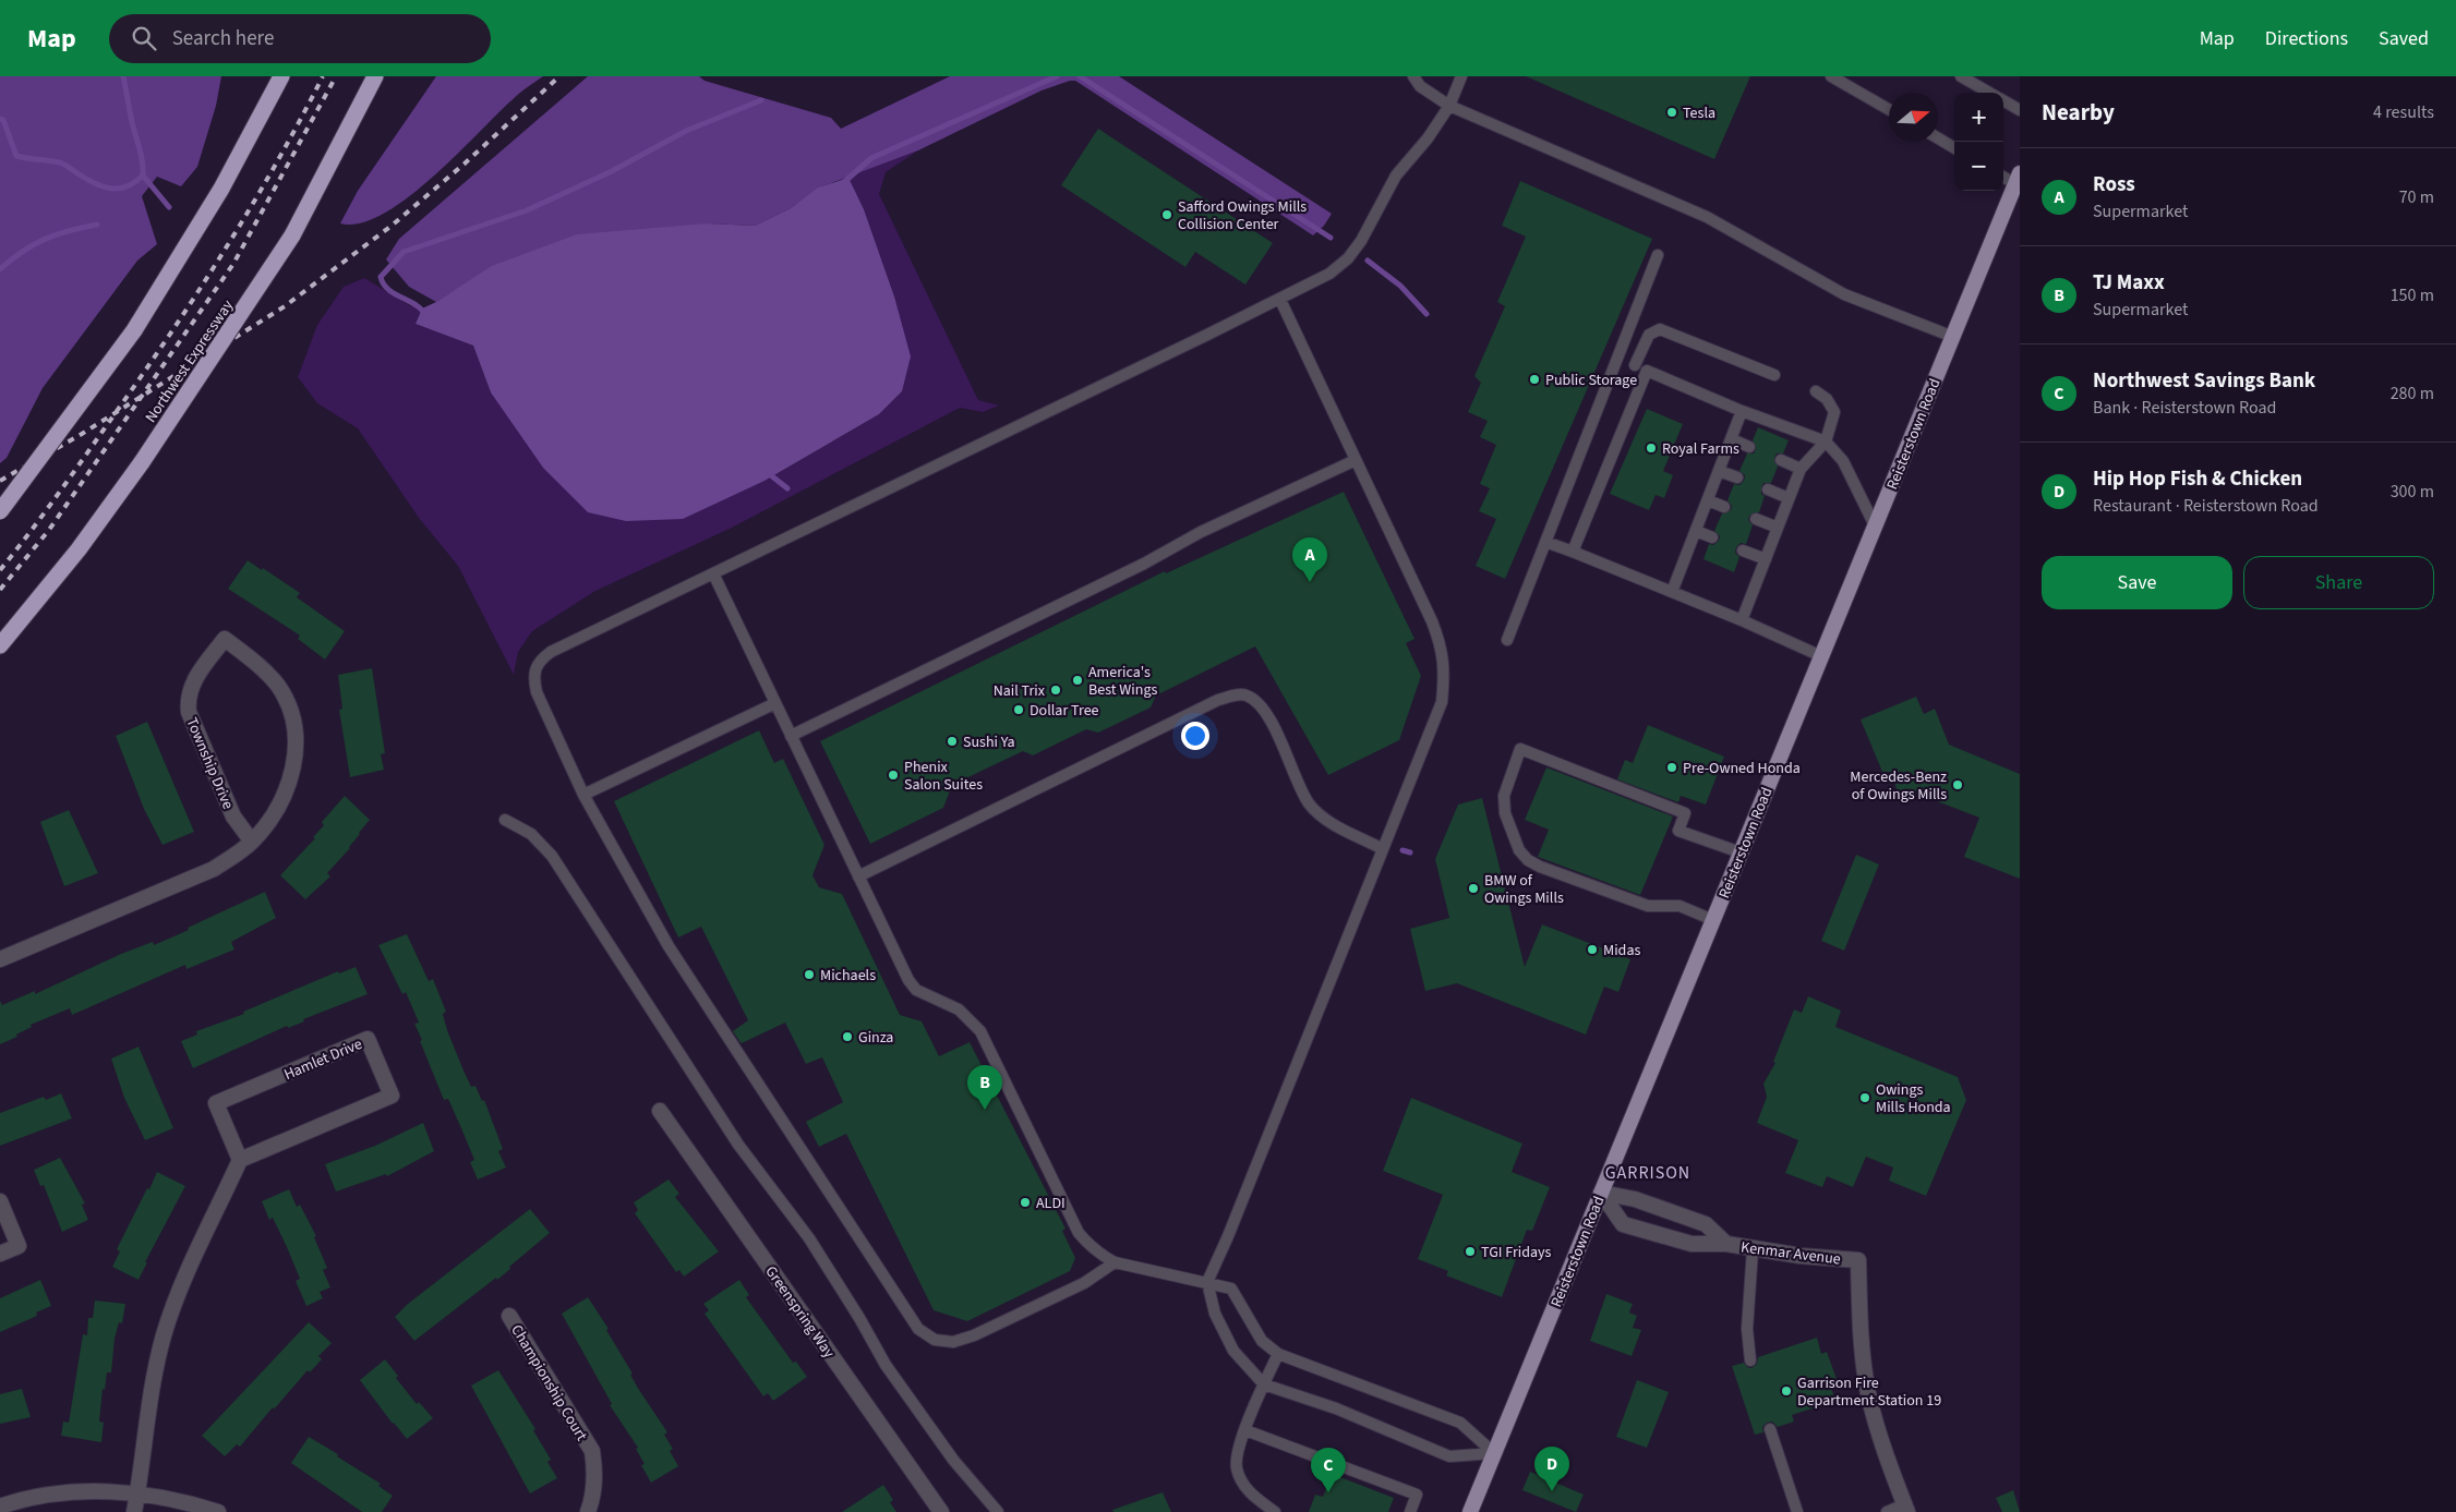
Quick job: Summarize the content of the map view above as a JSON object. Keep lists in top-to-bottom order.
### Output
{
  "streets": {
    "highway": ["Northwest Expressway"],
    "main road": ["Reisterstown Road"],
    "street": [
      "Township Drive",
      "Hamlet Drive",
      "Kenmar Avenue",
      "Greenspring Way",
      "Championship Court"
    ]
  },
  "crossings": [
    ["Reisterstown Road", "Kenmar Avenue"]
  ],
  "districts": ["GARRISON"],
  "places": [
    "Tesla",
    "Safford Owings Mills Collision Center",
    "Public Storage",
    "Royal Farms",
    "America's Best Wings",
    "Nail Trix",
    "Dollar Tree",
    "Sushi Ya",
    "Pre-Owned Honda",
    "Phenix Salon Suites",
    "Mercedes-Benz of Owings Mills",
    "BMW of Owings Mills",
    "Midas",
    "Michaels",
    "Ginza",
    "Owings Mills Honda",
    "ALDI",
    "TGI Fridays",
    "Garrison Fire Department Station 19"
  ],
  "north": "right",
  "page": {
    "header": "Map",
    "search": "Search here",
    "nav": ["Map", "Directions", "Saved"],
    "heading": ["Nearby", "4 results"],
    "map_buttons": ["+", "−"],
    "list": [
      {
        "mark": "A",
        "name": "Ross",
        "note": "Supermarket",
        "value": "70 m"
      },
      {
        "mark": "B",
        "name": "TJ Maxx",
        "note": "Supermarket",
        "value": "150 m"
      },
      {
        "mark": "C",
        "name": "Northwest Savings Bank",
        "note": "Bank · Reisterstown Road",
        "value": "280 m"
      },
      {
        "mark": "D",
        "name": "Hip Hop Fish & Chicken",
        "note": "Restaurant · Reisterstown Road",
        "value": "300 m"
      }
    ],
    "pins": [
      "A",
      "B",
      "D",
      "C"
    ],
    "buttons": ["Save", "Share"]
  }
}
